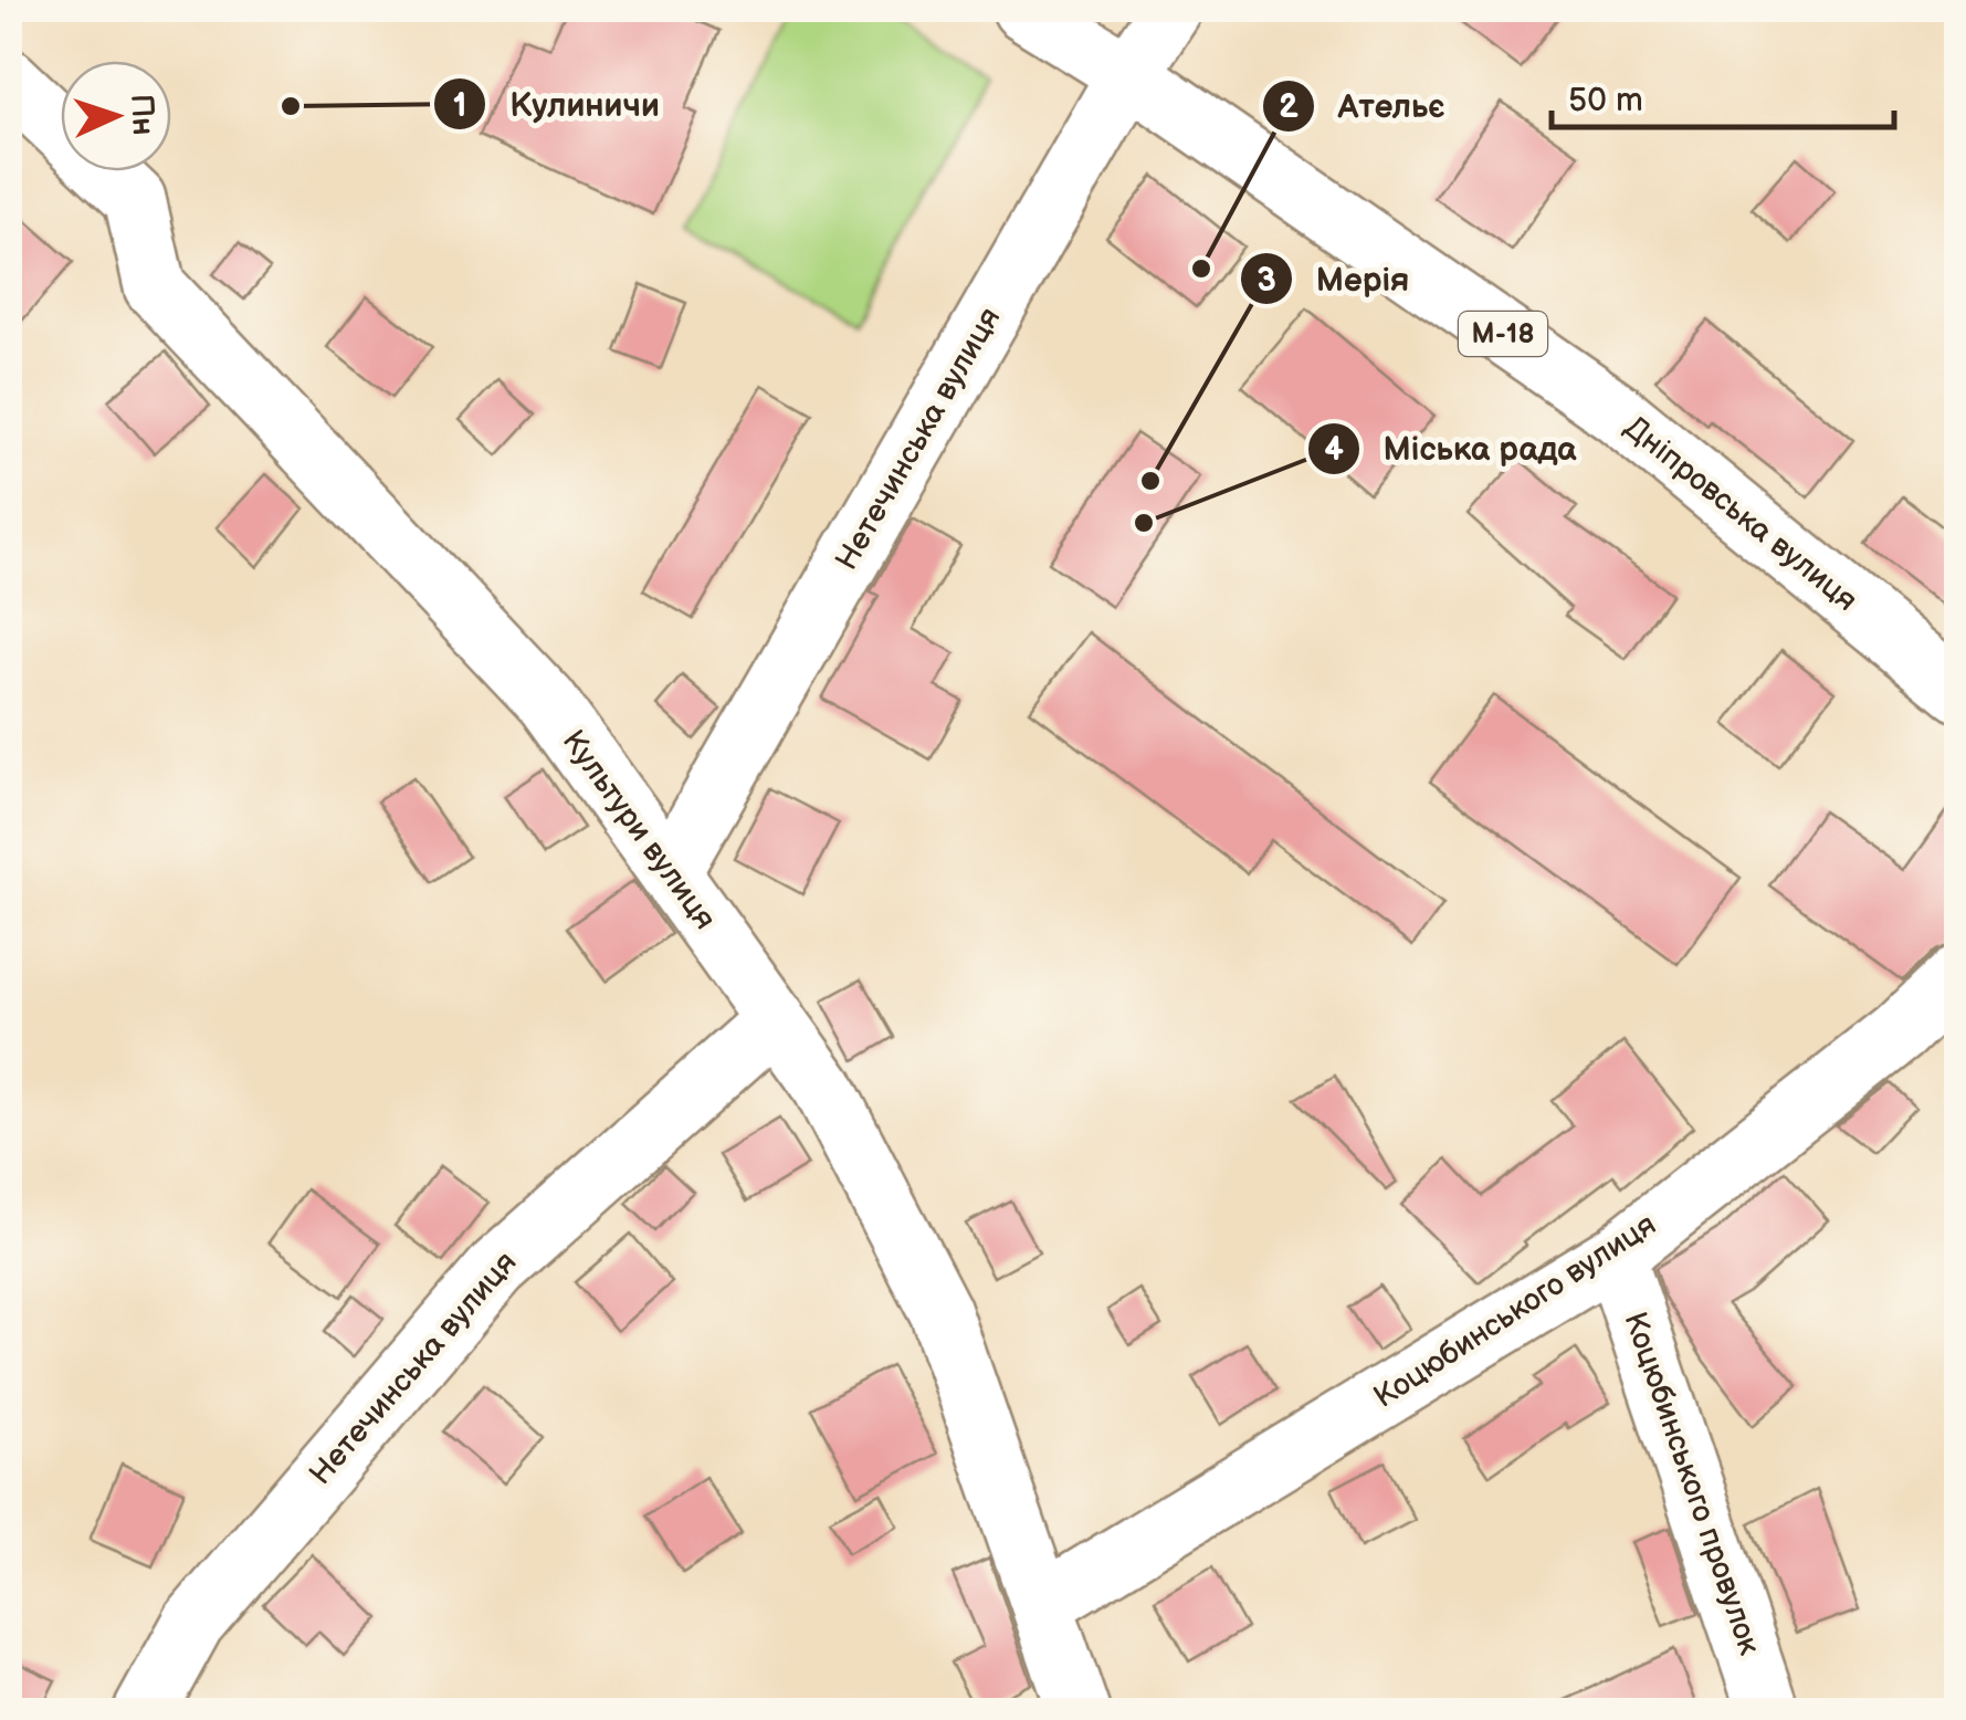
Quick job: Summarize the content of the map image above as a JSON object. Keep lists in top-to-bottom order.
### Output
{
  "streets": {
    "main road": [
      "М-18",
      "Нетечинська вулиця",
      "Дніпровська вулиця",
      "Культури вулиця",
      "Коцюбинського вулиця",
      "Коцюбинського провулок"
    ]
  },
  "crossings": [
    ["Нетечинська вулиця", "Дніпровська вулиця"],
    ["Нетечинська вулиця", "Культури вулиця"],
    ["Культури вулиця", "Коцюбинського вулиця"],
    ["Коцюбинського вулиця", "Коцюбинського провулок"]
  ],
  "places": [
    "Кулиничи",
    "Ательє",
    "Мерія",
    "Міська рада"
  ],
  "scale_bar": "50 m",
  "north": "right"
}
